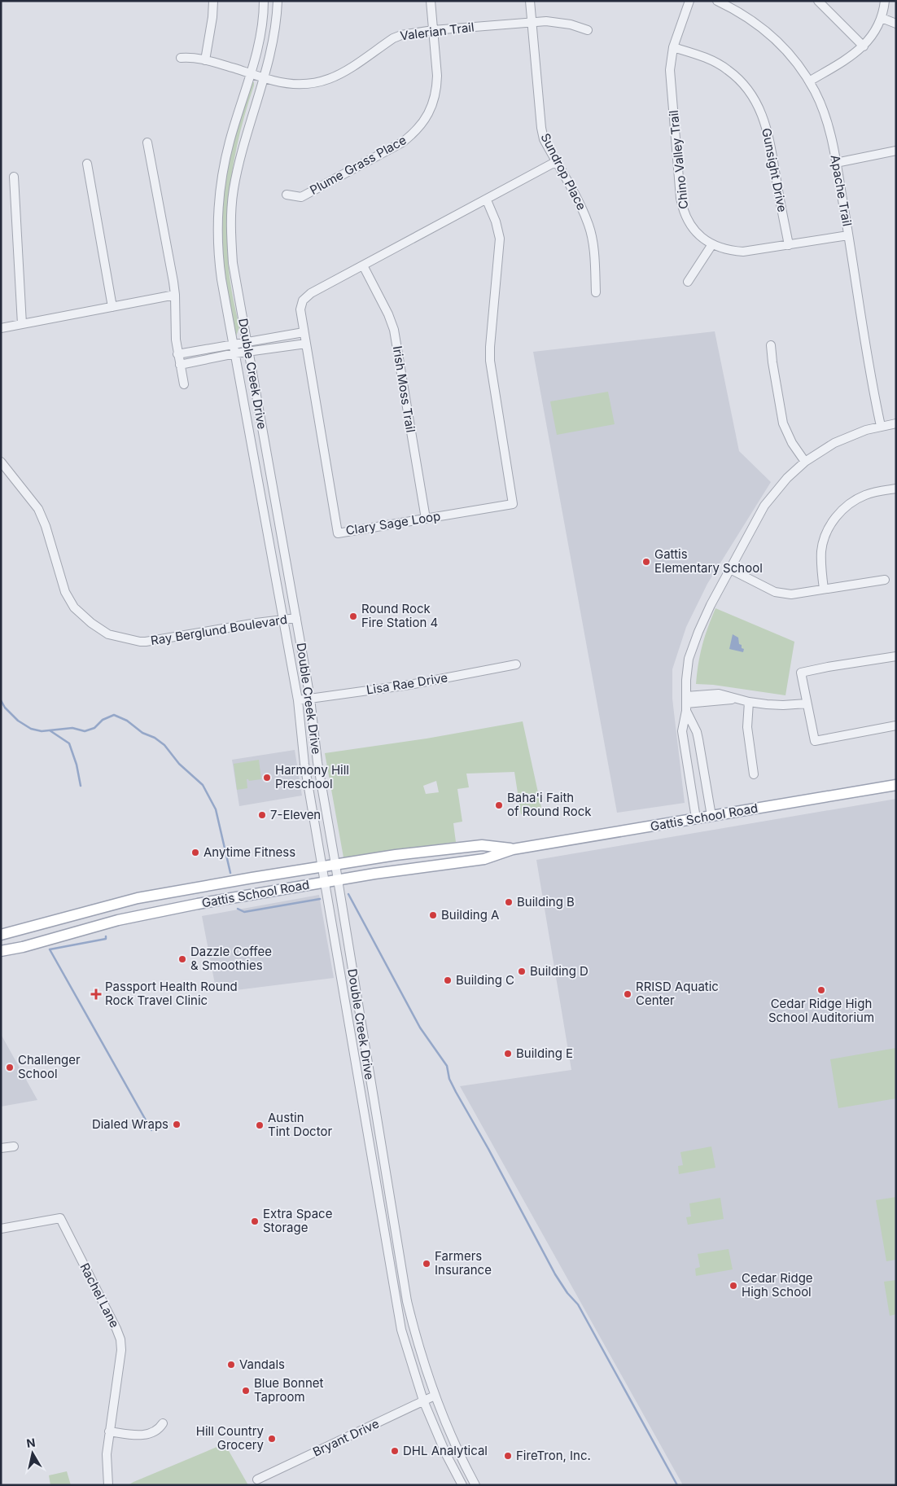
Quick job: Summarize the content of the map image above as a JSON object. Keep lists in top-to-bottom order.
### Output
{
  "streets": {
    "main road": ["Gattis School Road"],
    "street": [
      "Valerian Trail",
      "Chino Valley Trail",
      "Plume Grass Place",
      "Gunsight Drive",
      "Sundrop Place",
      "Apache Trail",
      "Double Creek Drive",
      "Irish Moss Trail",
      "Clary Sage Loop",
      "Ray Berglund Boulevard",
      "Lisa Rae Drive",
      "Rachel Lane",
      "Bryant Drive"
    ]
  },
  "crossings": [
    ["Valerian Trail", "Plume Grass Place"],
    ["Valerian Trail", "Sundrop Place"],
    ["Valerian Trail", "Double Creek Drive"],
    ["Chino Valley Trail", "Gunsight Drive"],
    ["Chino Valley Trail", "Apache Trail"],
    ["Sundrop Place", "Clary Sage Loop"],
    ["Double Creek Drive", "Ray Berglund Boulevard"],
    ["Double Creek Drive", "Lisa Rae Drive"],
    ["Double Creek Drive", "Gattis School Road"],
    ["Double Creek Drive", "Bryant Drive"],
    ["Irish Moss Trail", "Clary Sage Loop"]
  ],
  "places": {
    "other": [
      "Gattis Elementary School",
      "Round Rock Fire Station 4",
      "Harmony Hill Preschool",
      "Baha'i Faith of Round Rock",
      "7-Eleven",
      "Anytime Fitness",
      "Building B",
      "Building A",
      "Dazzle Coffee & Smoothies",
      "Building D",
      "Building C",
      "Cedar Ridge High School Auditorium",
      "RRISD Aquatic Center",
      "Building E",
      "Challenger School",
      "Dialed Wraps",
      "Austin Tint Doctor",
      "Extra Space Storage",
      "Farmers Insurance",
      "Cedar Ridge High School",
      "Vandals",
      "Blue Bonnet Taproom",
      "Hill Country Grocery",
      "DHL Analytical",
      "FireTron, Inc."
    ],
    "health": ["Passport Health Round Rock Travel Clinic"]
  },
  "north": "top"
}
